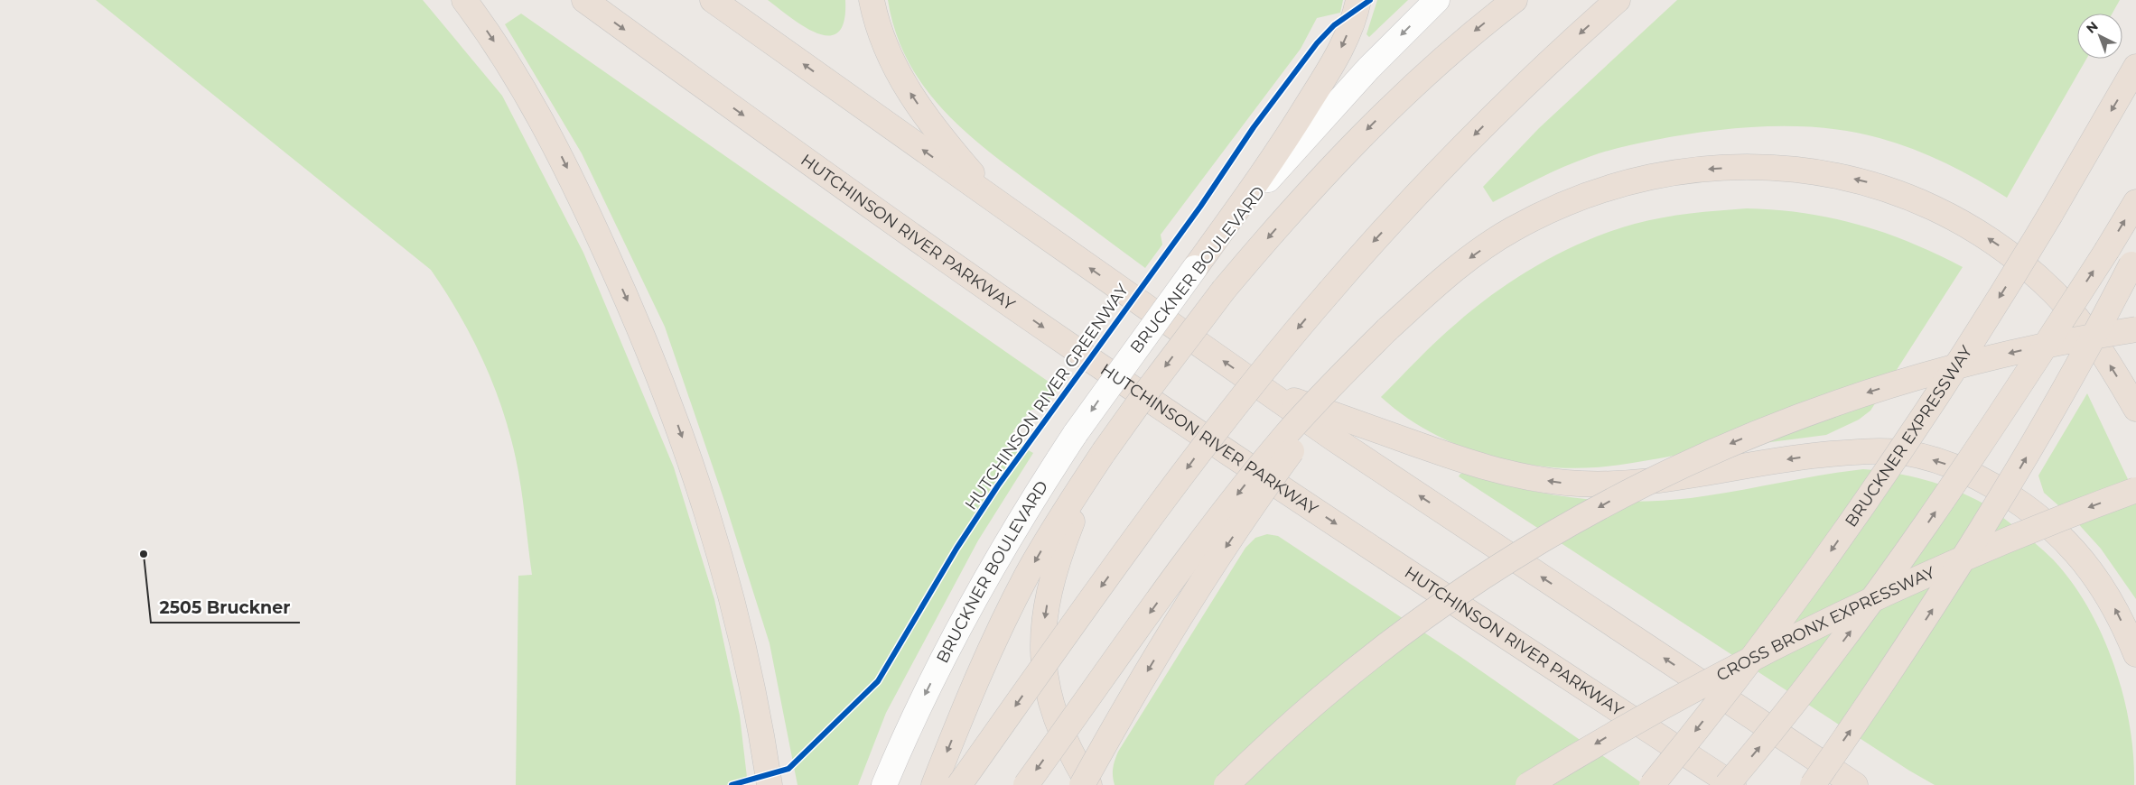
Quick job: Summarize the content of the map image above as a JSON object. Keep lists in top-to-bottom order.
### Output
{
  "streets": {
    "highway": ["HUTCHINSON RIVER PARKWAY", "BRUCKNER EXPRESSWAY", "CROSS BRONX EXPRESSWAY"],
    "main road": ["BRUCKNER BOULEVARD"],
    "cycle path": ["HUTCHINSON RIVER GREENWAY"]
  },
  "one_way": ["BRUCKNER BOULEVARD"],
  "places": ["2505 Bruckner"],
  "north": "top left"
}
